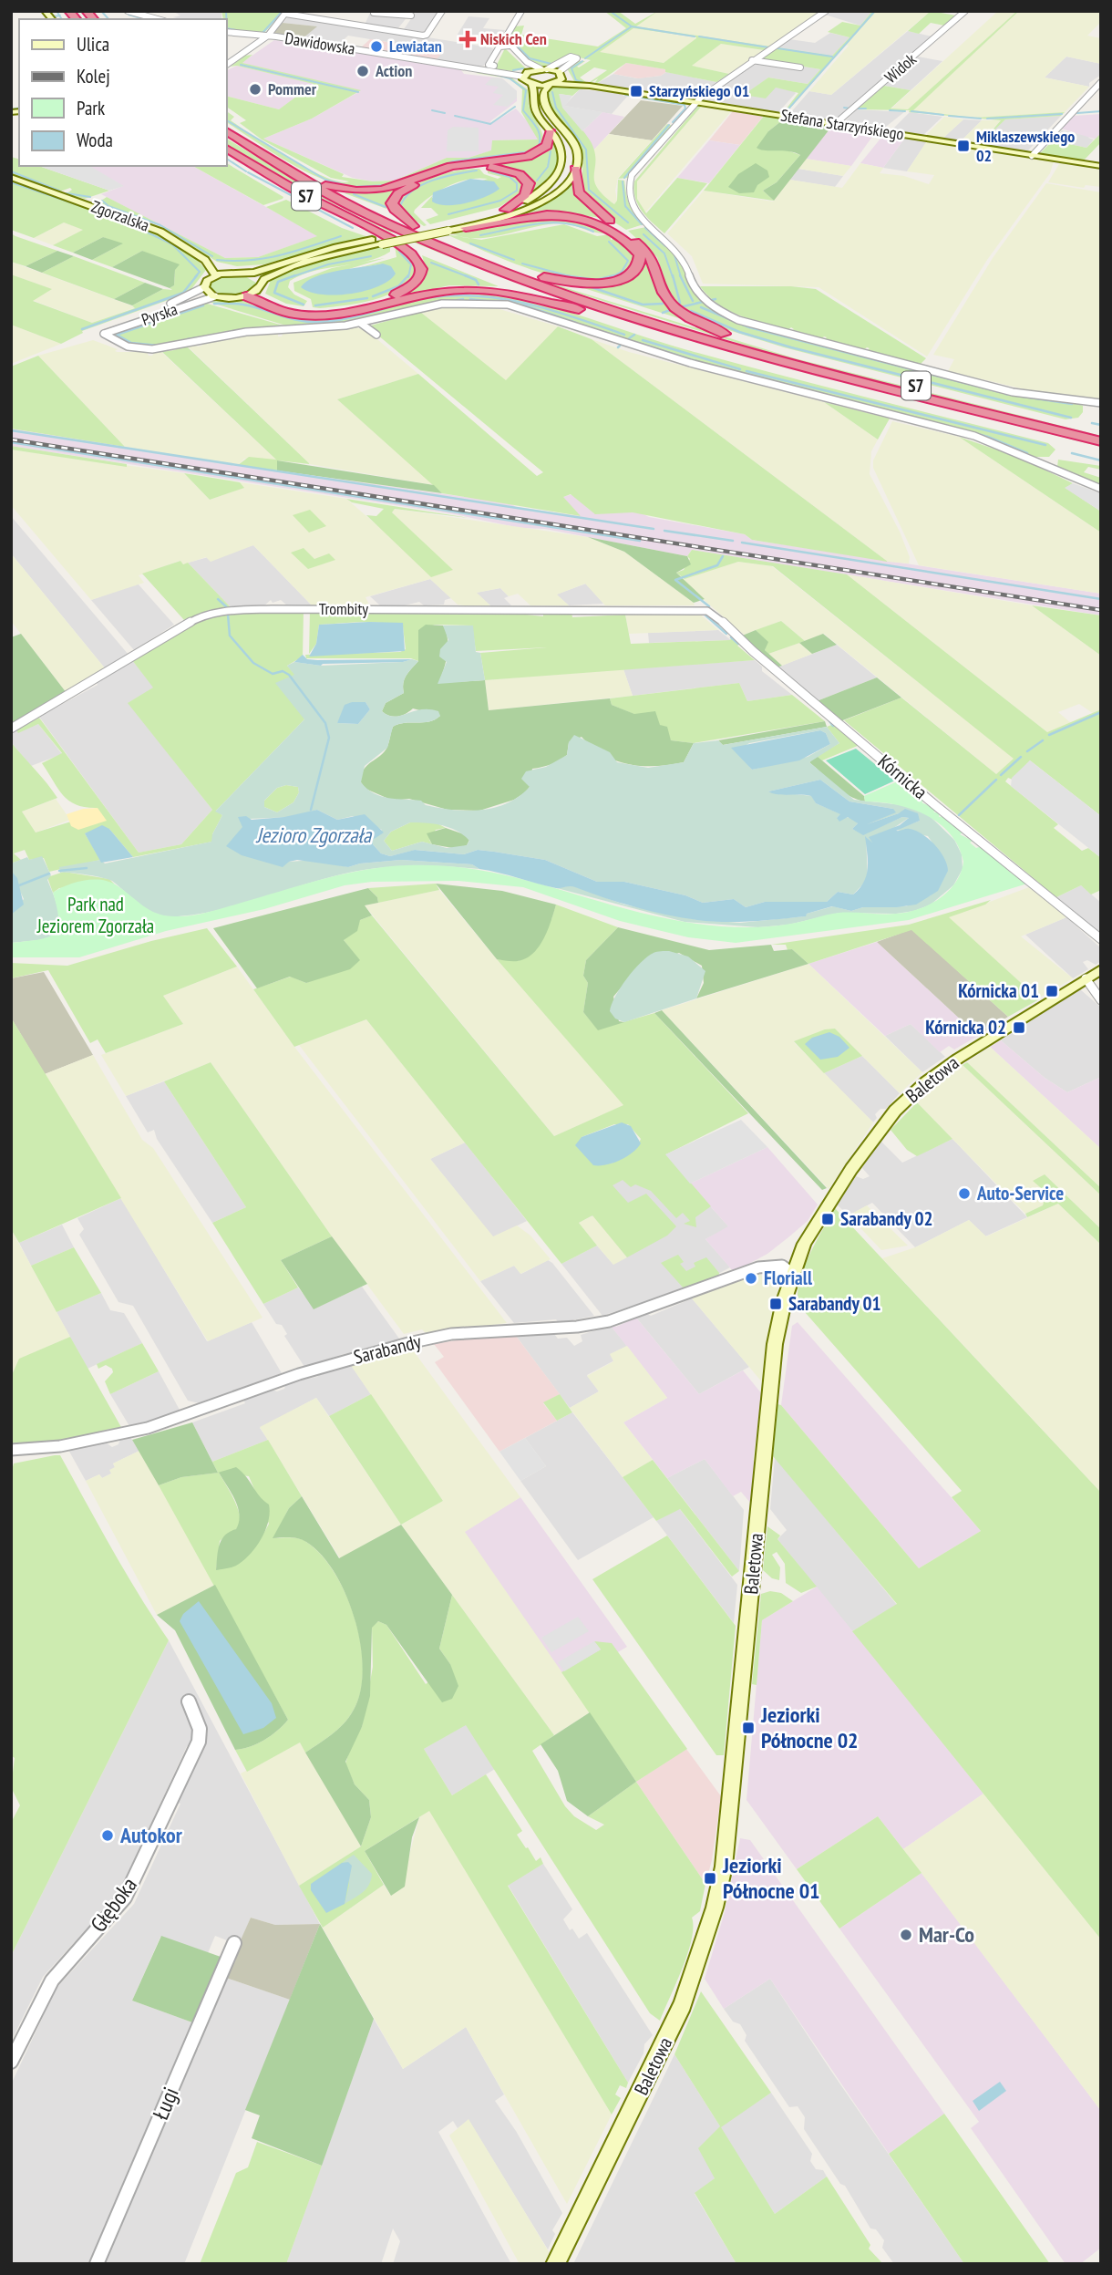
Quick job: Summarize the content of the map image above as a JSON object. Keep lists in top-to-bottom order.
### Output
{
  "streets": {
    "highway": ["S7"],
    "street": [
      "Dawidowska",
      "Widok",
      "Stefana Starzyńskiego",
      "Zgorzalska",
      "Pyrska",
      "Trombity",
      "Kórnicka",
      "Baletowa",
      "Sarabandy",
      "Głęboka",
      "Ługi"
    ]
  },
  "crossings": [
    ["Widok", "Stefana Starzyńskiego"],
    ["Trombity", "Kórnicka"],
    ["Baletowa", "Sarabandy"]
  ],
  "water": ["Jezioro Zgorzała"],
  "parks": ["Park nad Jeziorem Zgorzała"],
  "places": {
    "health": ["Niskich Cen"],
    "other": [
      "Lewiatan",
      "Action",
      "Pommer",
      "Auto-Service",
      "Floriall",
      "Autokor",
      "Mar-Co"
    ],
    "transit": [
      "Starzyńskiego 01",
      "Miklaszewskiego 02",
      "Kórnicka 01",
      "Kórnicka 02",
      "Sarabandy 02",
      "Sarabandy 01",
      "Jeziorki Północne 02",
      "Jeziorki Północne 01"
    ]
  },
  "legend": [
    "Ulica",
    "Kolej",
    "Park",
    "Woda"
  ]
}
